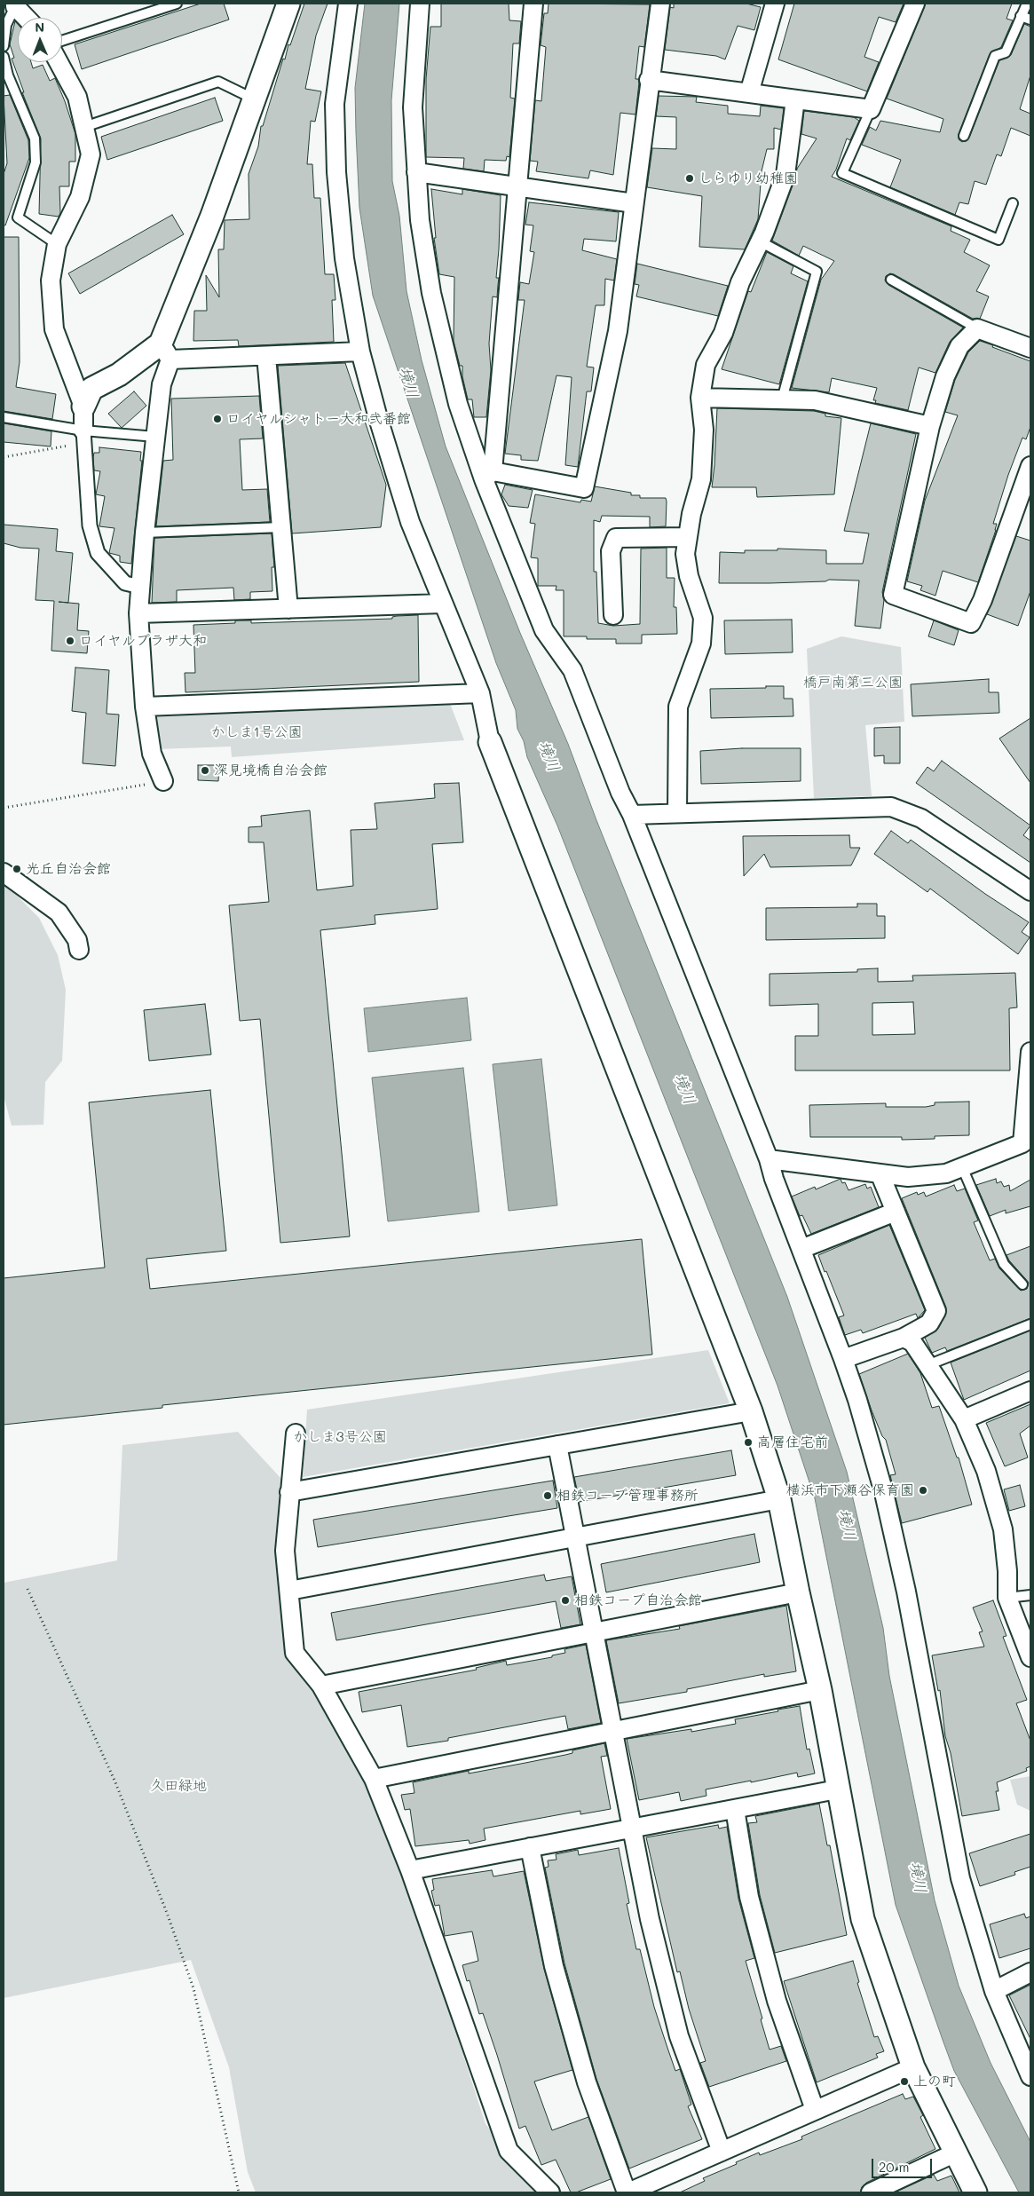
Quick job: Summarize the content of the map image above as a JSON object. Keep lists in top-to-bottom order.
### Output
{
  "water": ["境川"],
  "parks": [
    "橋戸南第三公園",
    "かしま1号公園",
    "かしま3号公園",
    "久田緑地"
  ],
  "places": [
    "しらゆり幼稚園",
    "ロイヤルシャトー大和弐番館",
    "ロイヤルプラザ大和",
    "深見境橋自治会館",
    "光丘自治会館",
    "高層住宅前",
    "横浜市下瀬谷保育園",
    "相鉄コープ管理事務所",
    "相鉄コープ自治会館",
    "上の町"
  ],
  "scale_bar": "20 m",
  "north": "top"
}
